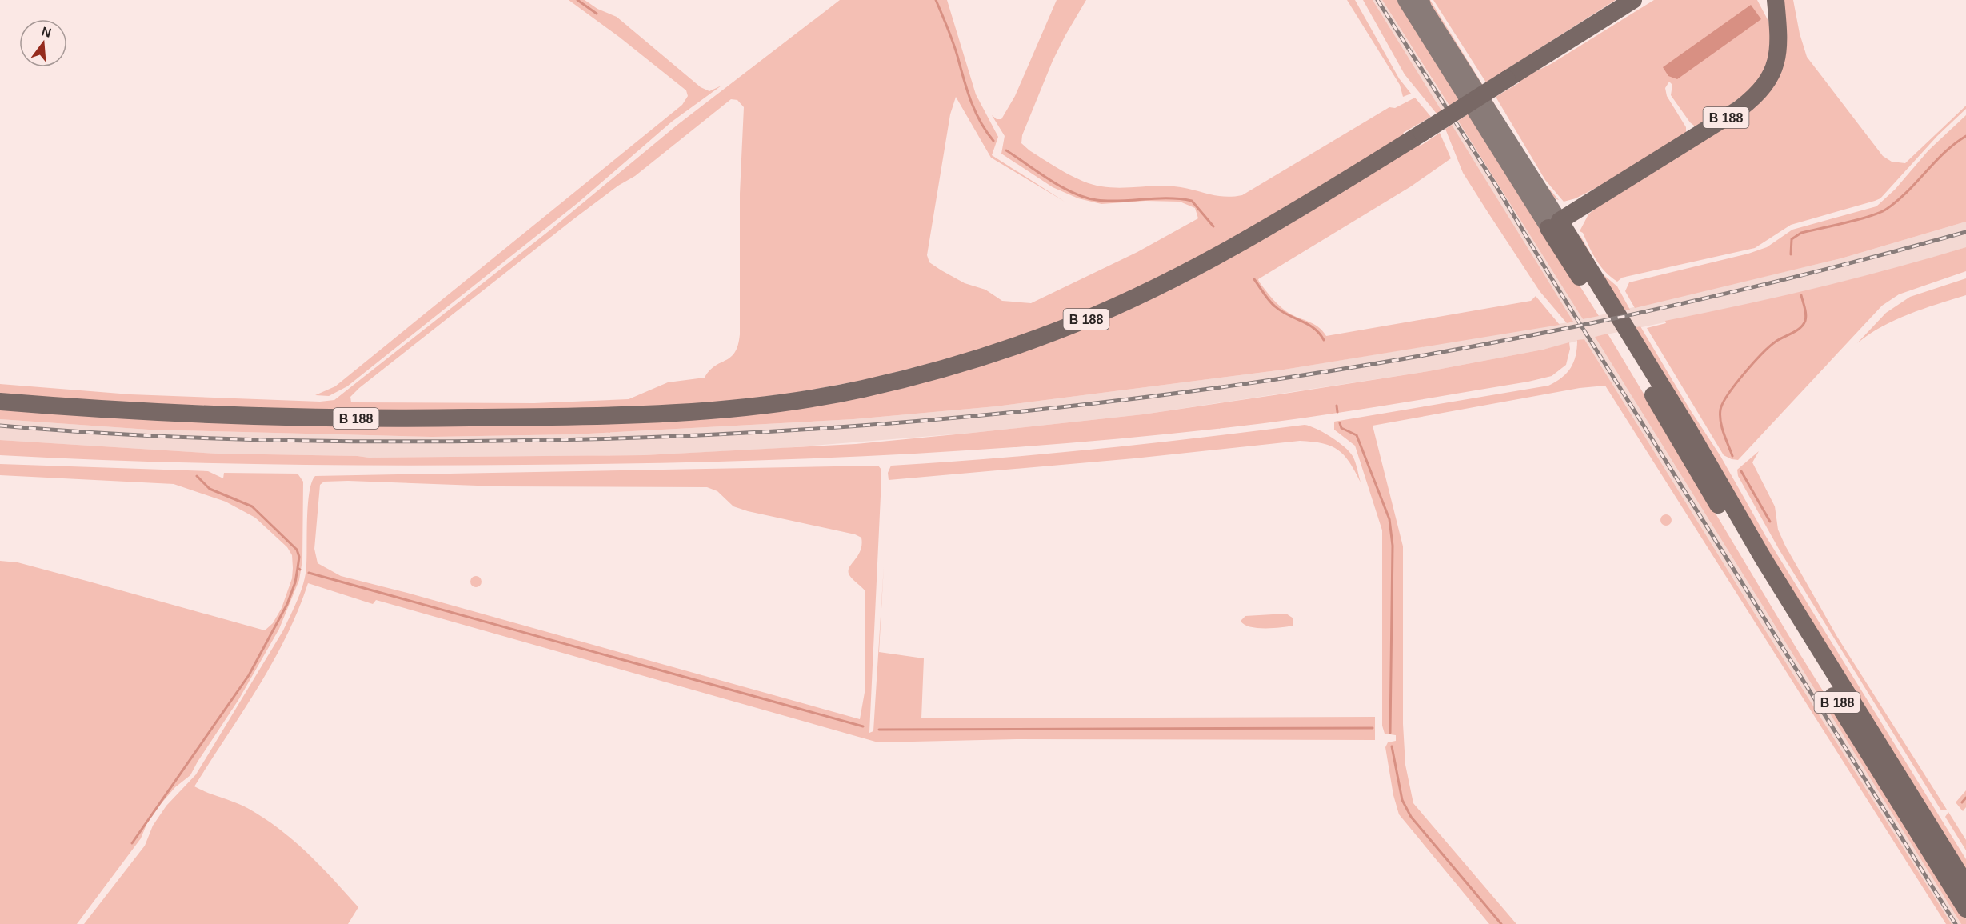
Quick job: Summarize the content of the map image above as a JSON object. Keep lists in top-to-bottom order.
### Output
{
  "streets": {
    "highway": ["B 188"]
  },
  "north": "top"
}
